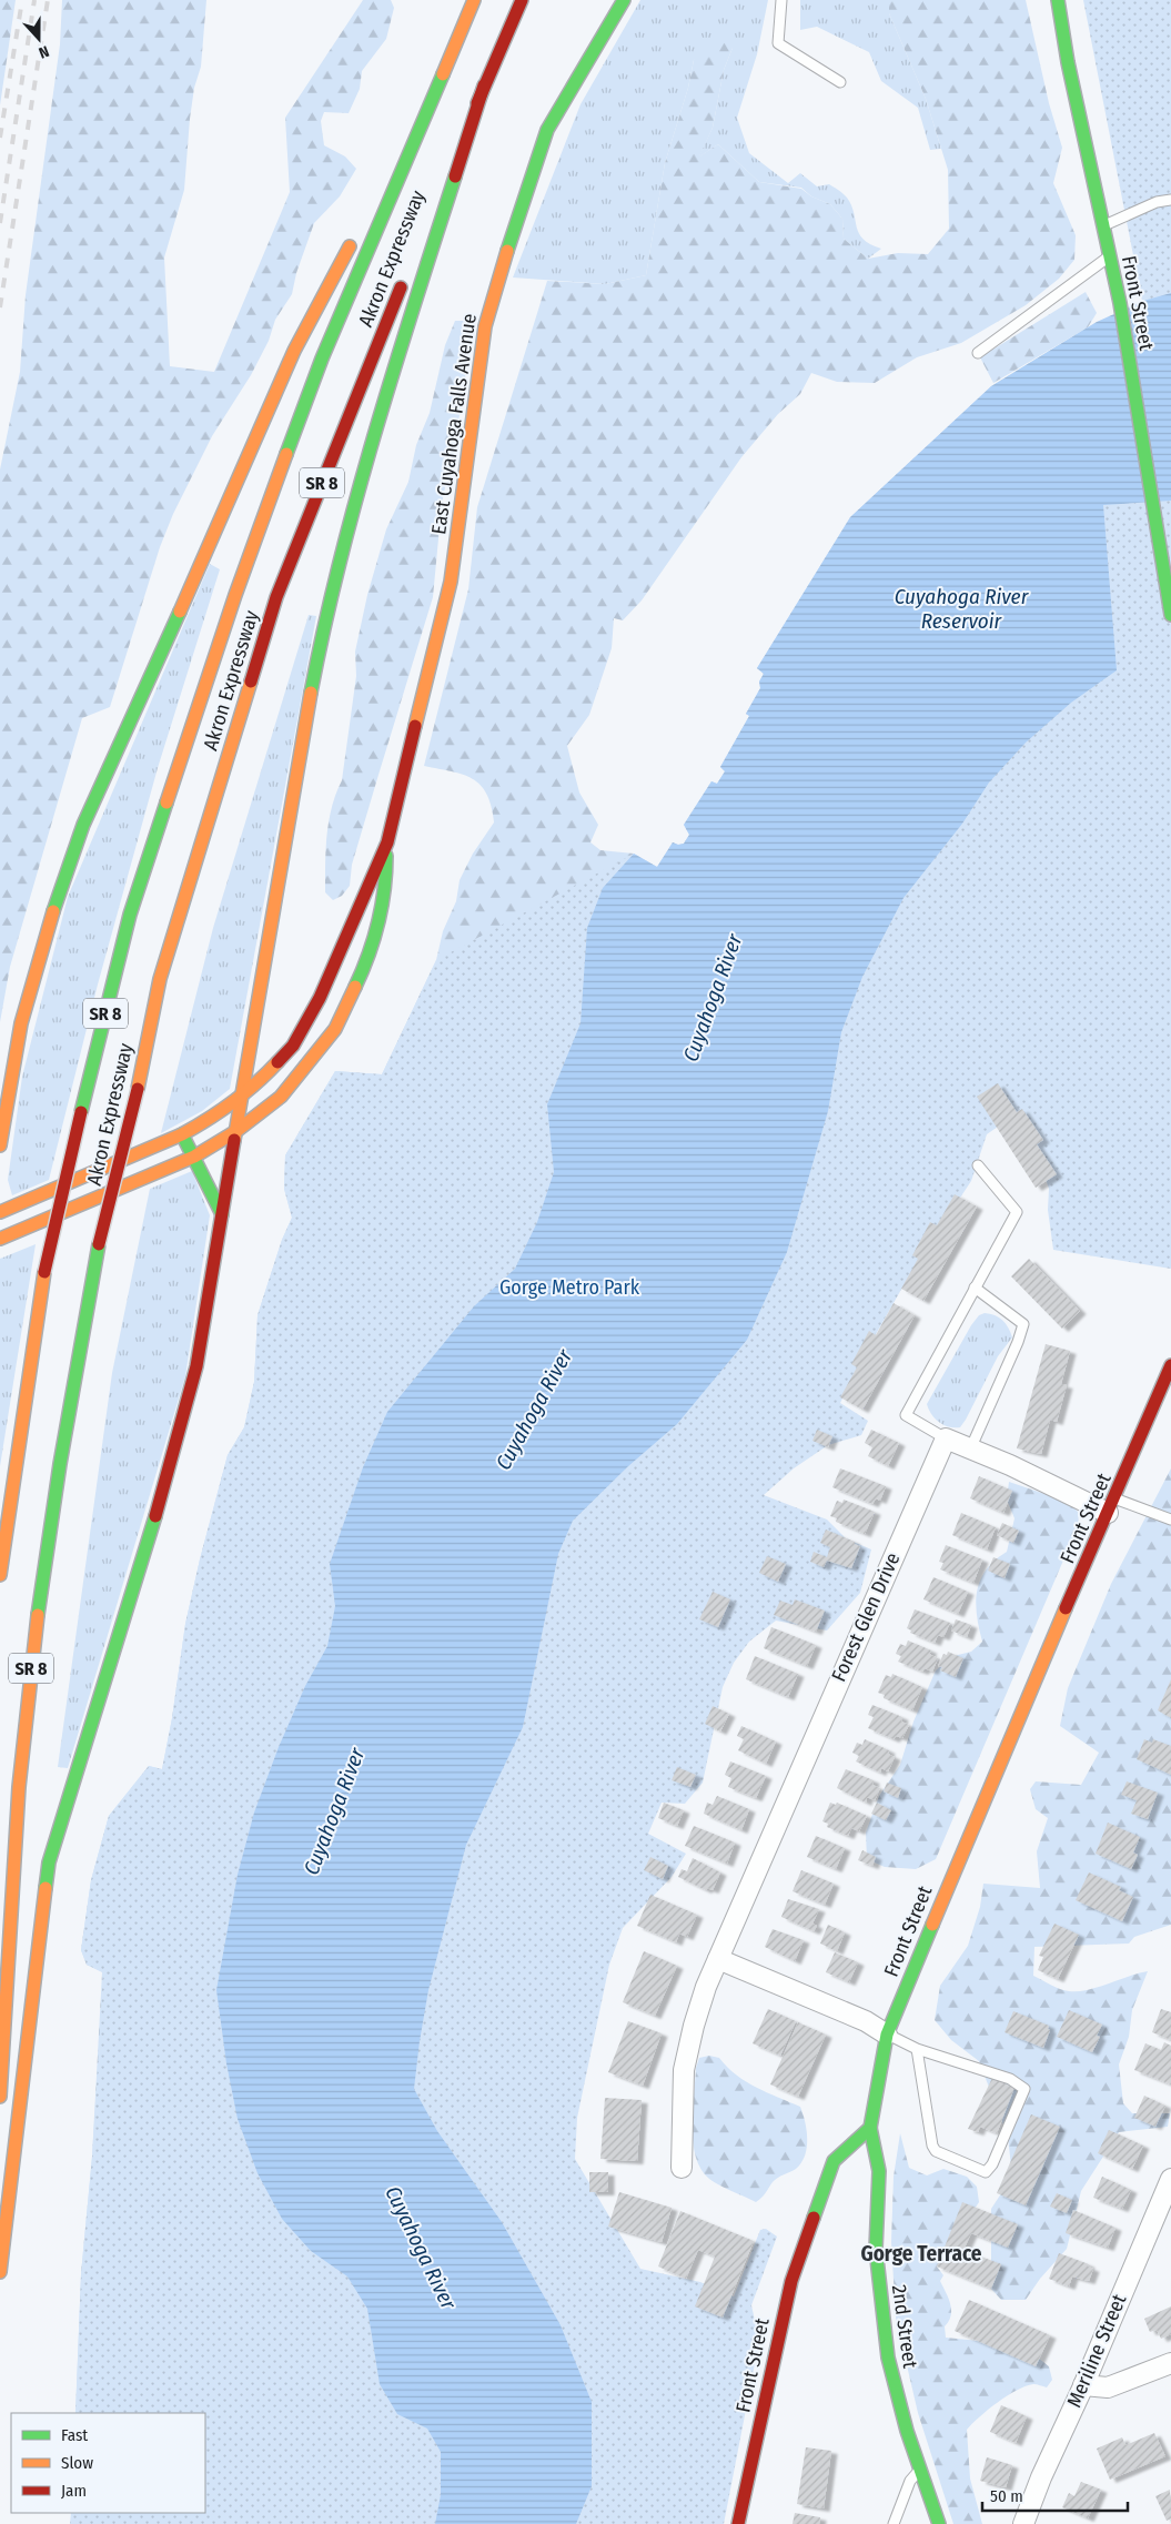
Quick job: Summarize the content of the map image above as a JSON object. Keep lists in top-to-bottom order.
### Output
{
  "streets": {
    "main road": [
      "Akron Expressway",
      "Front Street",
      "East Cuyahoga Falls Avenue",
      "SR 8",
      "2nd Street"
    ],
    "street": ["Forest Glen Drive", "Meriline Street"]
  },
  "crossings": [
    ["Front Street", "2nd Street"]
  ],
  "districts": ["Gorge Terrace"],
  "water": ["Cuyahoga River Reservoir", "Cuyahoga River"],
  "parks": ["Gorge Metro Park"],
  "legend": ["Fast", "Slow", "Jam"],
  "scale_bar": "50 m",
  "north": "bottom"
}
